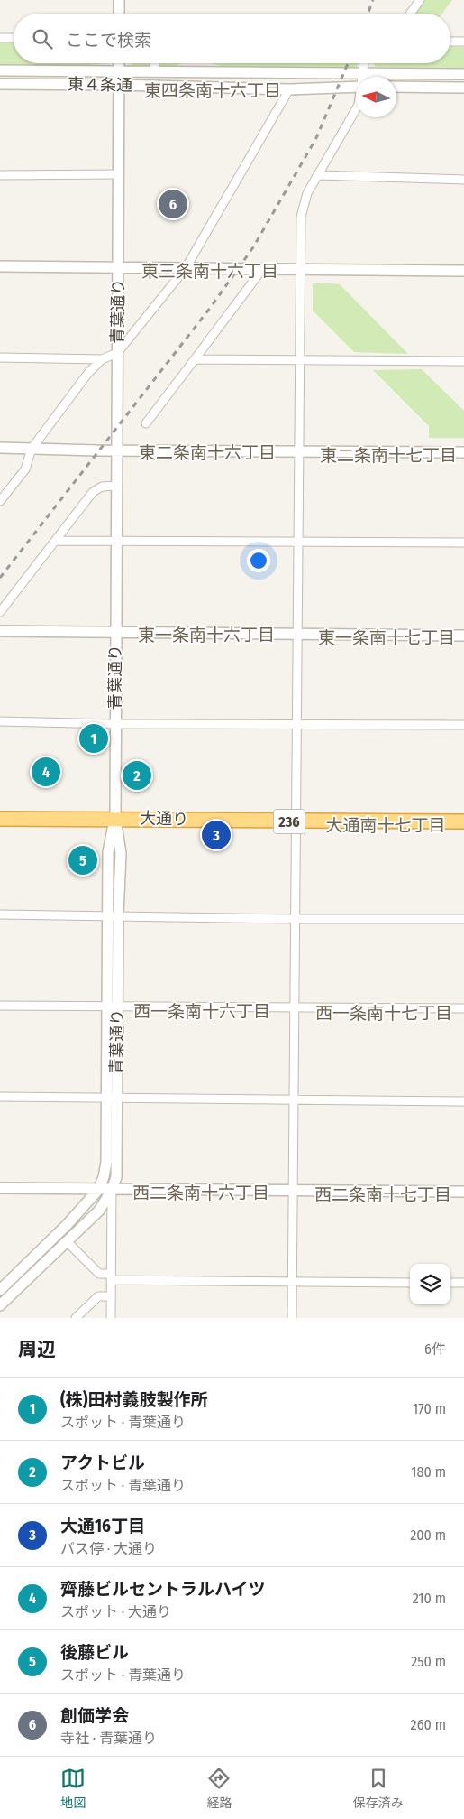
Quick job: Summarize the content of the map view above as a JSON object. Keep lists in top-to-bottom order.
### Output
{
  "streets": {
    "highway": ["大通り", "236"],
    "street": ["東４条通", "青葉通り"]
  },
  "crossings": [
    ["東４条通", "青葉通り"],
    ["青葉通り", "大通り"]
  ],
  "districts": [
    "東四条南十六丁目",
    "東三条南十六丁目",
    "東二条南十六丁目",
    "東二条南十七丁目",
    "東一条南十六丁目",
    "東一条南十七丁目",
    "大通南十七丁目",
    "西一条南十六丁目",
    "西一条南十七丁目",
    "西二条南十六丁目",
    "西二条南十七丁目"
  ],
  "north": "left",
  "page": {
    "search": "ここで検索",
    "pins": [
      "6",
      "1",
      "4",
      "2",
      "3",
      "5"
    ],
    "heading": ["周辺", "6件"],
    "list": [
      {
        "mark": "1",
        "name": "(株)田村義肢製作所",
        "note": "スポット · 青葉通り",
        "value": "170 m"
      },
      {
        "mark": "2",
        "name": "アクトビル",
        "note": "スポット · 青葉通り",
        "value": "180 m"
      },
      {
        "mark": "3",
        "name": "大通16丁目",
        "note": "バス停 · 大通り",
        "value": "200 m"
      },
      {
        "mark": "4",
        "name": "齊藤ビルセントラルハイツ",
        "note": "スポット · 大通り",
        "value": "210 m"
      },
      {
        "mark": "5",
        "name": "後藤ビル",
        "note": "スポット · 青葉通り",
        "value": "250 m"
      },
      {
        "mark": "6",
        "name": "創価学会",
        "note": "寺社 · 青葉通り",
        "value": "260 m"
      }
    ],
    "nav": ["地図", "経路", "保存済み"]
  }
}
